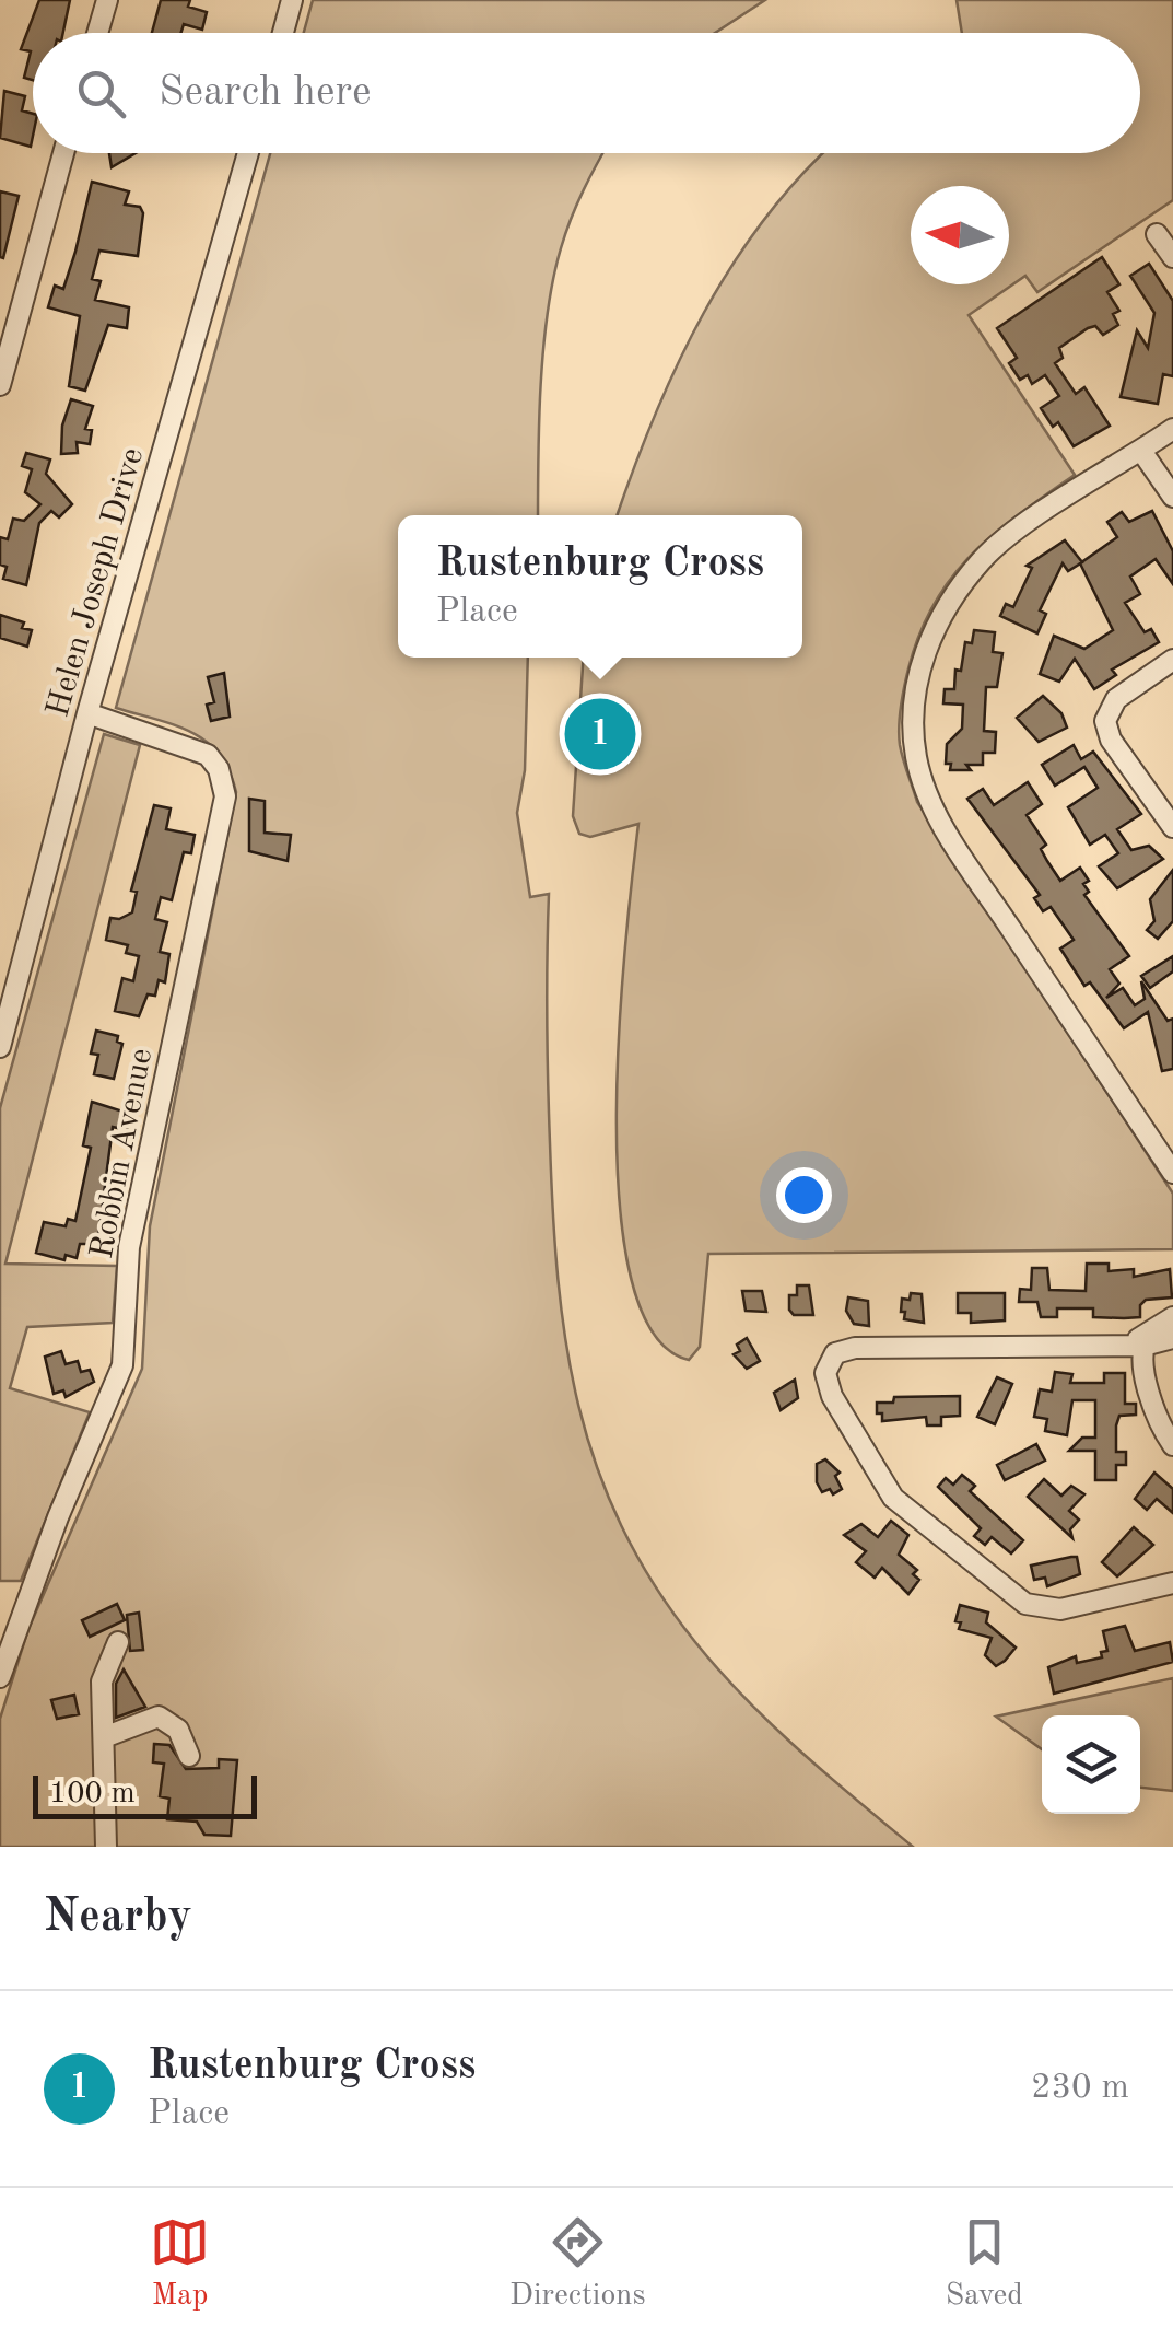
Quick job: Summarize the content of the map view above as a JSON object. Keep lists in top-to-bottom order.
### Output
{
  "streets": {
    "street": ["Helen Joseph Drive", "Robbin Avenue"]
  },
  "crossings": [
    ["Helen Joseph Drive", "Robbin Avenue"]
  ],
  "scale_bar": "100 m",
  "north": "left",
  "page": {
    "search": "Search here",
    "popup": ["Rustenburg Cross", "Place"],
    "pins": "1",
    "scale": "100 m",
    "heading": "Nearby",
    "list": [
      {
        "mark": "1",
        "name": "Rustenburg Cross",
        "note": "Place",
        "value": "230 m"
      }
    ],
    "nav": ["Map", "Directions", "Saved"]
  }
}
